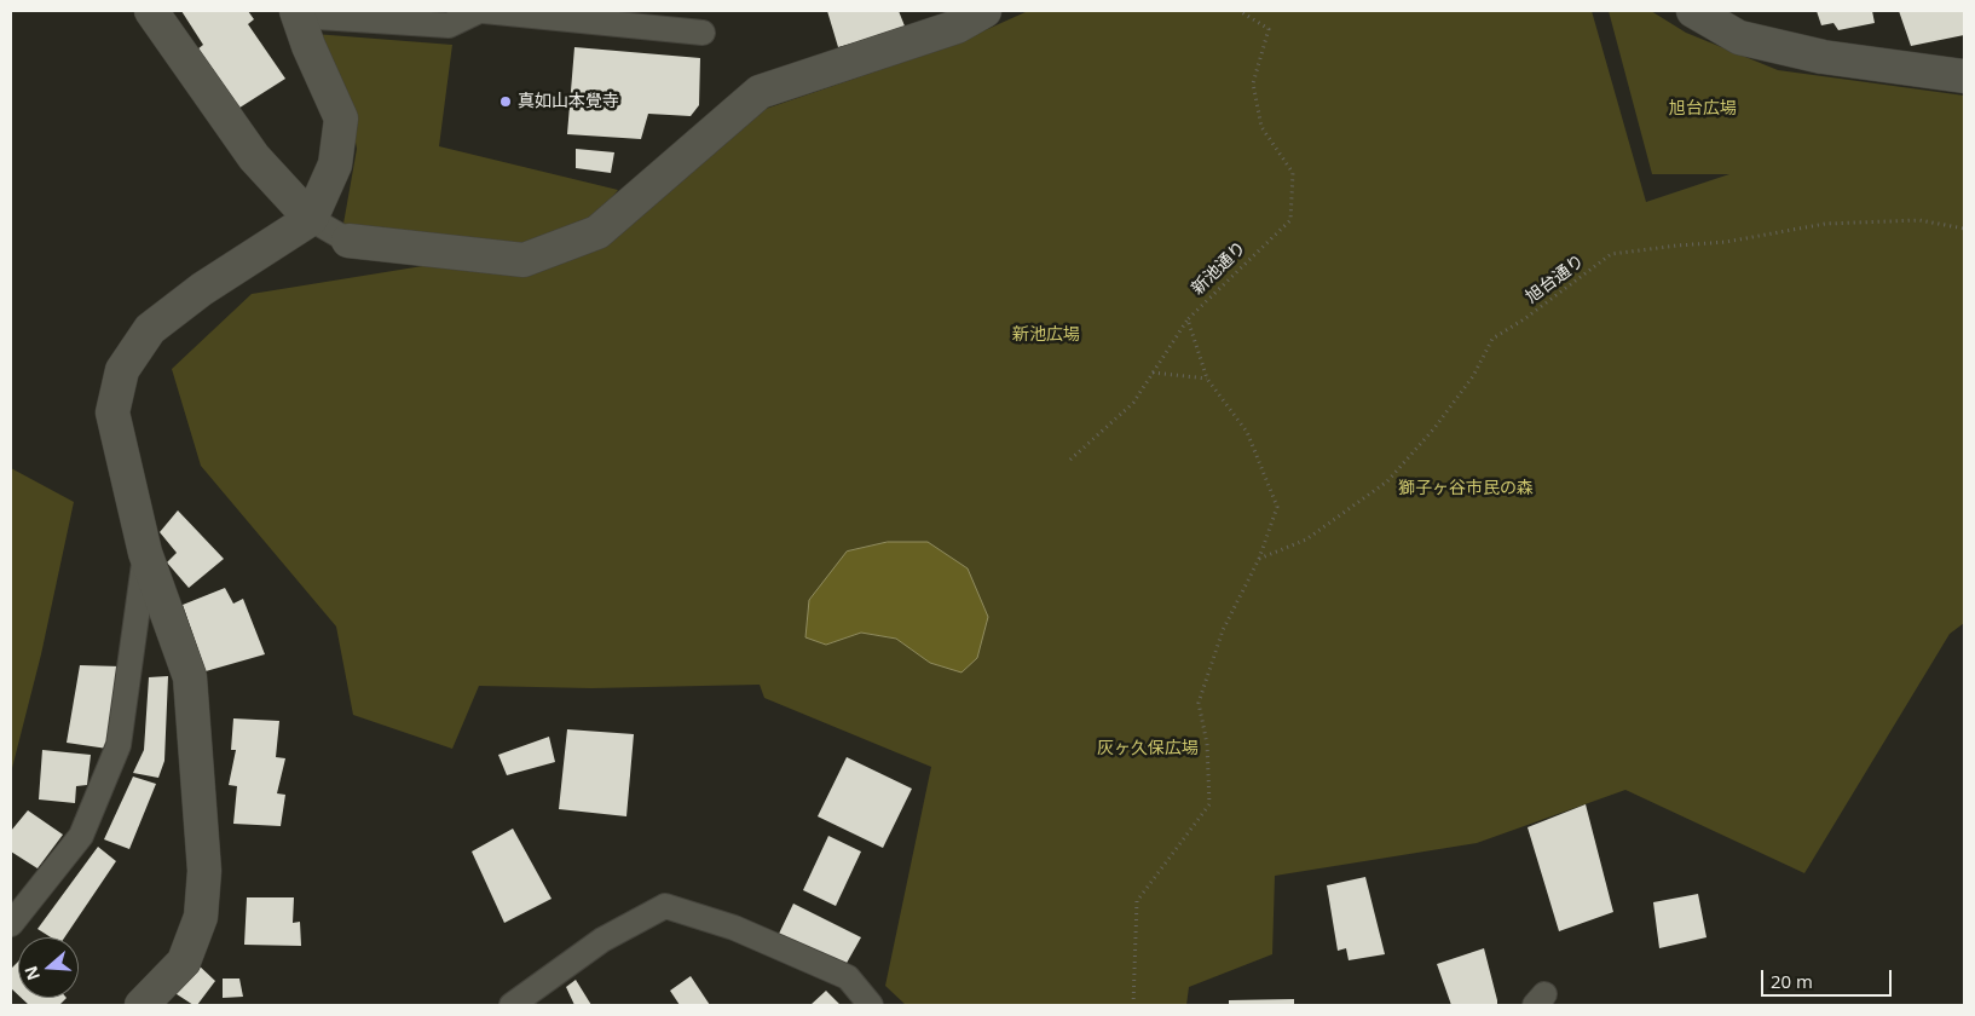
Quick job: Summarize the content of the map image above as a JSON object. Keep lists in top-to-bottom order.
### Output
{
  "streets": {
    "path": ["新池通り", "旭台通り"]
  },
  "crossings": [
    ["新池通り", "旭台通り"]
  ],
  "parks": [
    "旭台広場",
    "新池広場",
    "獅子ヶ谷市民の森",
    "灰ヶ久保広場"
  ],
  "places": ["真如山本覺寺"],
  "scale_bar": "20 m",
  "north": "left"
}
